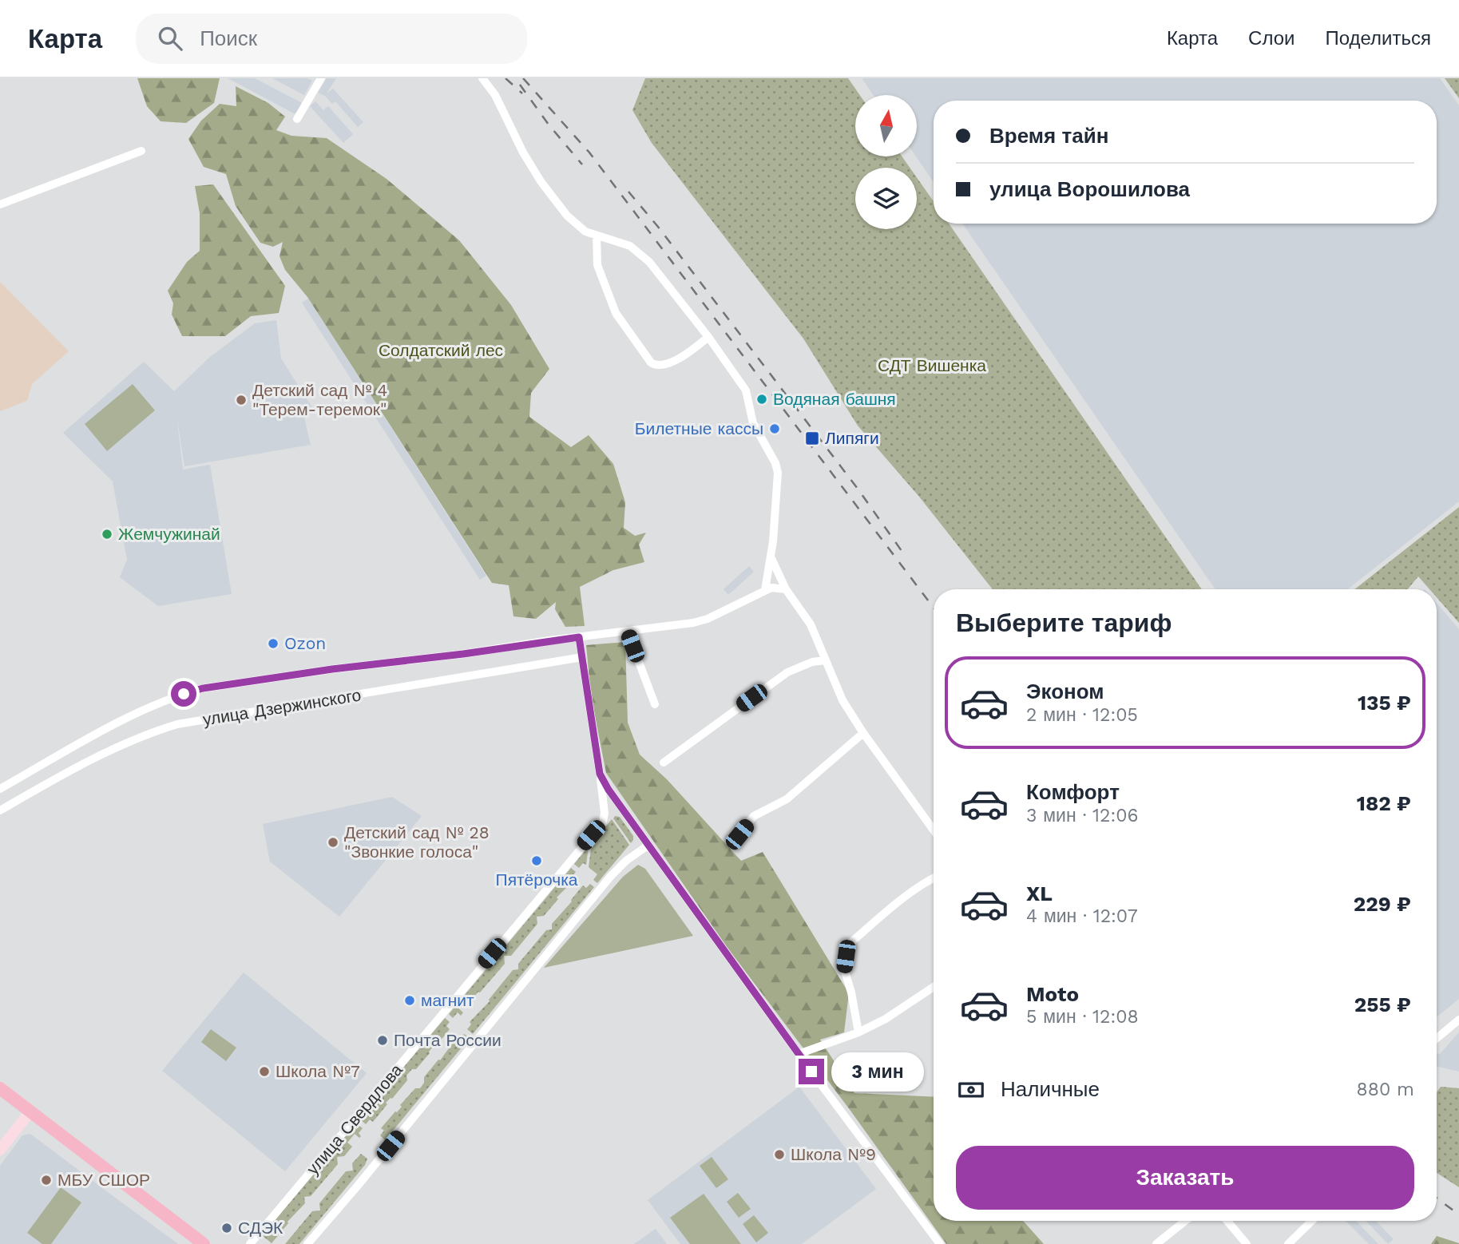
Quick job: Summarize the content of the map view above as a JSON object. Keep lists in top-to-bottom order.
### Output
{
  "streets": {
    "street": ["улица Дзержинского", "улица Свердлова"]
  },
  "parks": ["Солдатский лес", "СДТ Вишенка"],
  "places": {
    "other": [
      "Водяная башня",
      "Детский сад № 4 \"Терем-теремок\"",
      "Билетные кассы",
      "Жемчужинай",
      "Ozon",
      "Детский сад № 28 \"Звонкие голоса\"",
      "Пятёрочка",
      "магнит",
      "Почта России",
      "Школа №7",
      "Школа №9",
      "МБУ СШОР",
      "СДЭК"
    ],
    "transit": ["Липяги"]
  },
  "north": "top",
  "page": {
    "header": "Карта",
    "search": "Поиск",
    "nav": ["Карта", "Слои", "Поделиться"],
    "banner": ["Время тайн", "улица Ворошилова"],
    "heading": "Выберите тариф",
    "list": [
      {
        "name": "Эконом",
        "note": "2 мин · 12:05",
        "value": "135 ₽"
      },
      {
        "name": "Комфорт",
        "note": "3 мин · 12:06",
        "value": "182 ₽"
      },
      {
        "name": "XL",
        "note": "4 мин · 12:07",
        "value": "229 ₽"
      },
      {
        "name": "Moto",
        "note": "5 мин · 12:08",
        "value": "255 ₽"
      }
    ],
    "bubble": "3 мин",
    "pay": ["Наличные", "880 m"],
    "buttons": "Заказать"
  }
}
